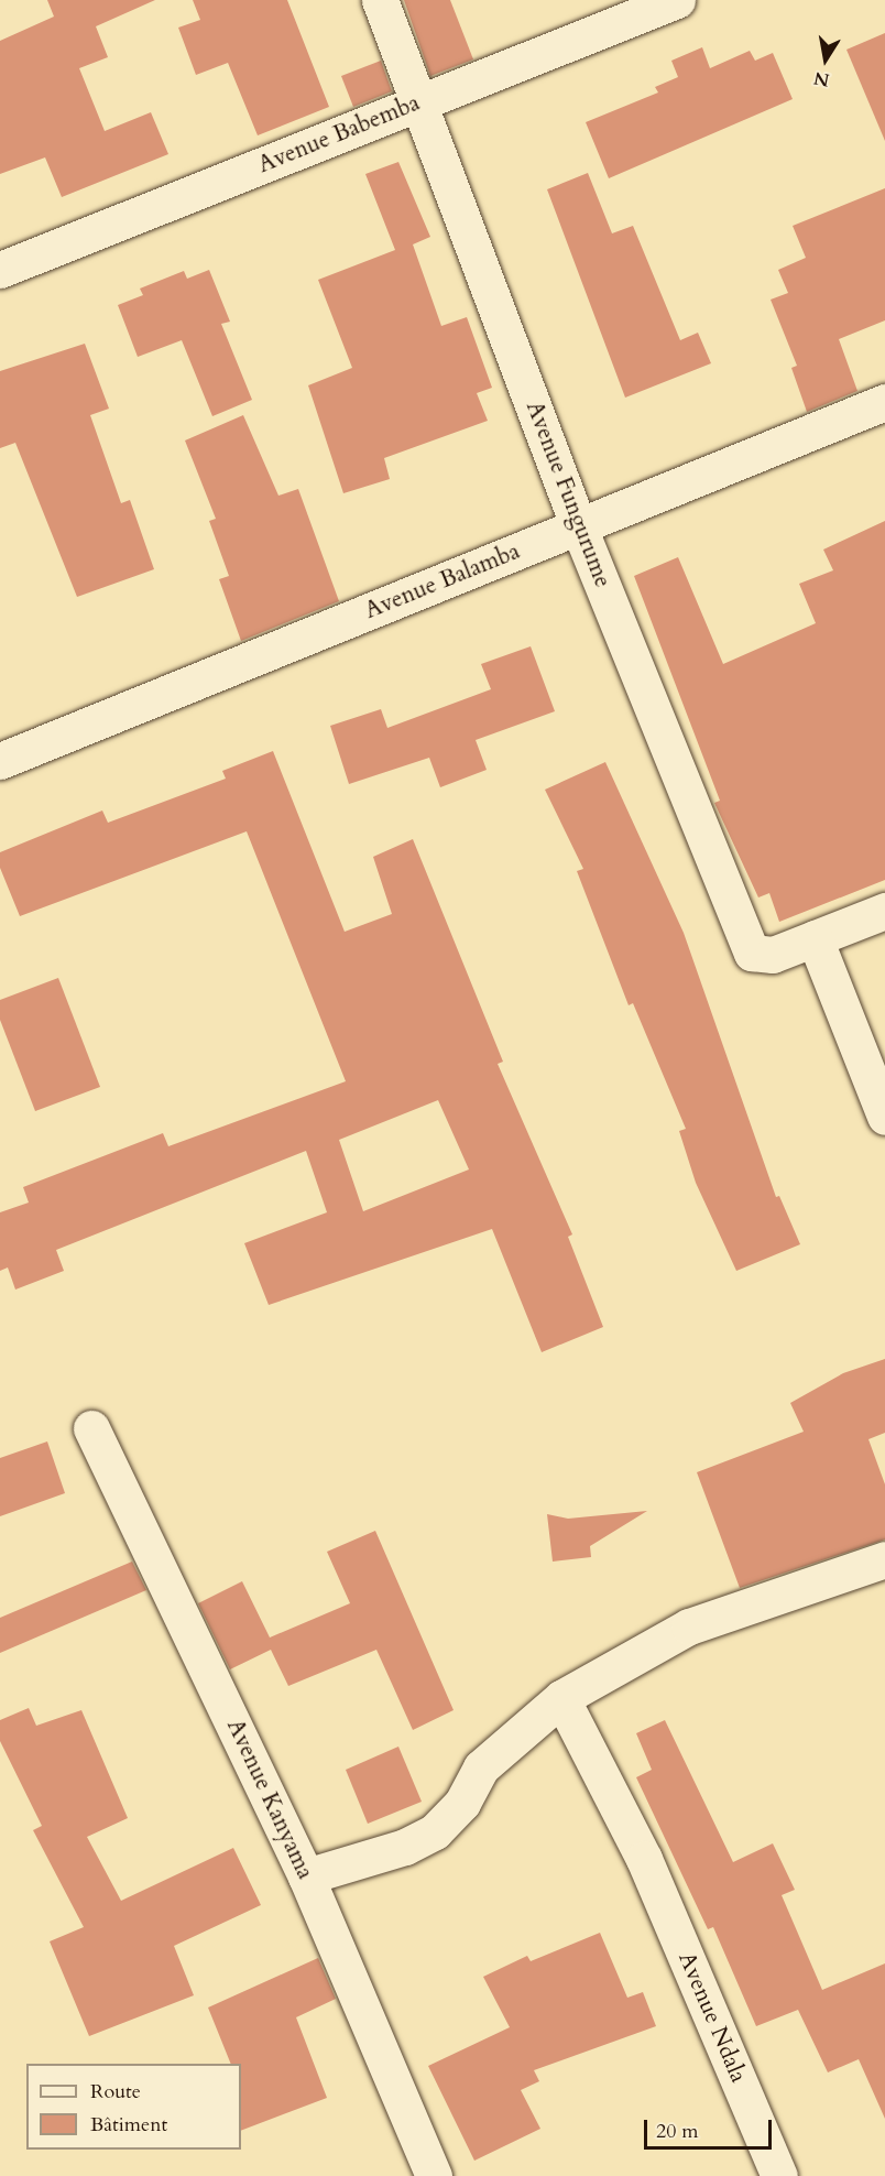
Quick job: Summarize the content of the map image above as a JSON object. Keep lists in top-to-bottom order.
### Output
{
  "streets": {
    "street": [
      "Avenue Babemba",
      "Avenue Fungurume",
      "Avenue Balamba",
      "Avenue Kanyama",
      "Avenue Ndala"
    ]
  },
  "crossings": [
    ["Avenue Babemba", "Avenue Fungurume"],
    ["Avenue Fungurume", "Avenue Balamba"]
  ],
  "legend": ["Route", "Bâtiment"],
  "scale_bar": "20 m",
  "north": "bottom"
}
